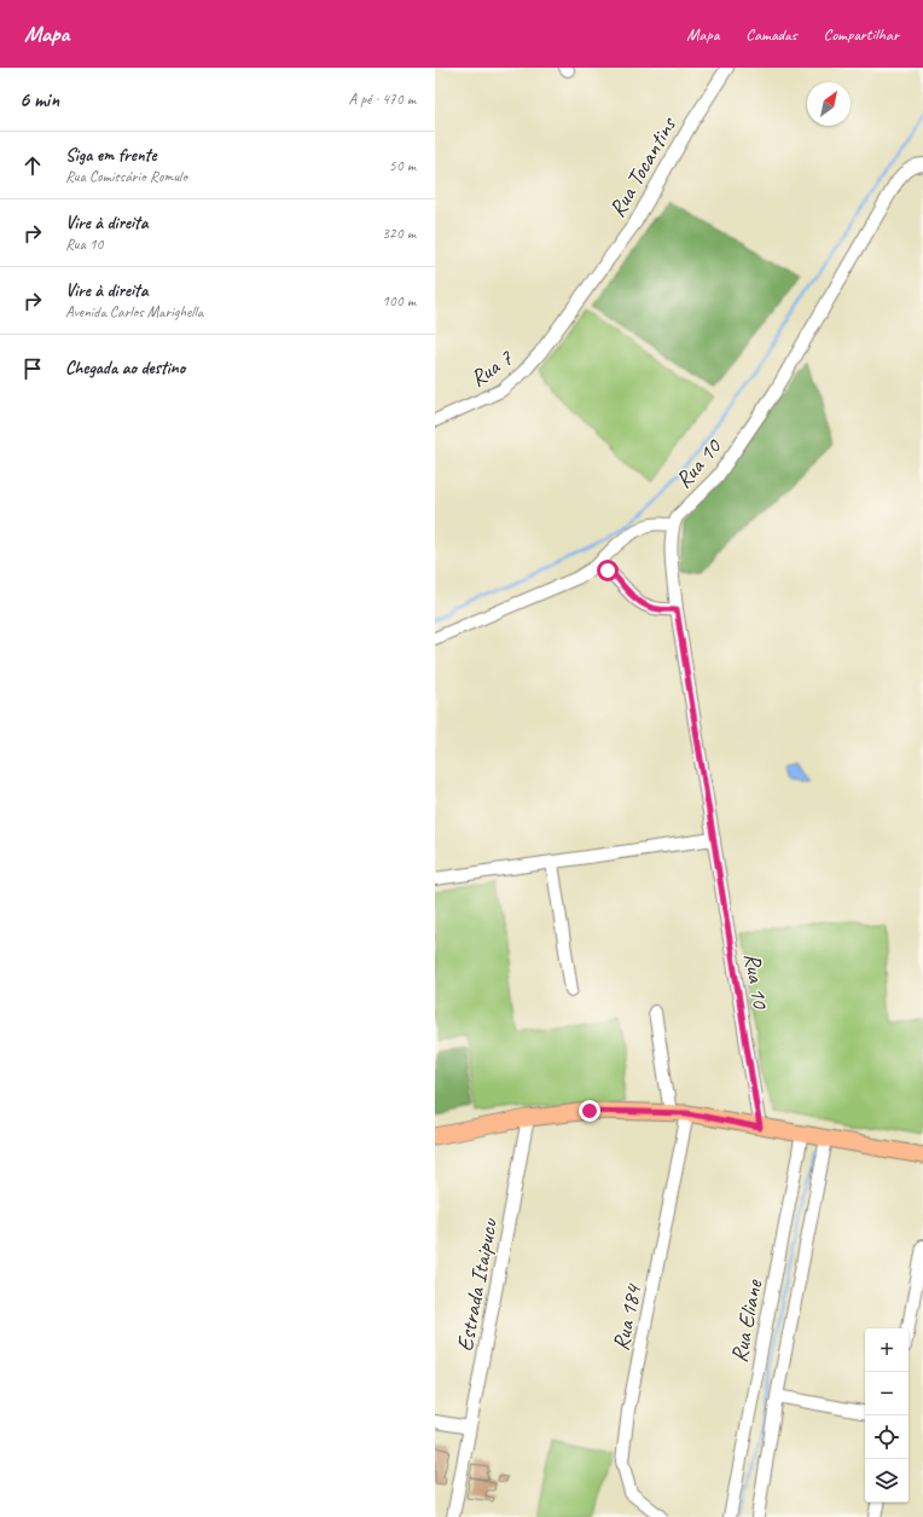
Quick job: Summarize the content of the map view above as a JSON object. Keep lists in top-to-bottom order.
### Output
{
  "streets": {
    "street": [
      "Rua Tocantins",
      "Rua 7",
      "Rua 10",
      "Estrada Itaipucu",
      "Rua 184",
      "Rua Eliane"
    ]
  },
  "crossings": [
    ["Rua Tocantins", "Rua 7"]
  ],
  "north": "top right",
  "page": {
    "header": "Mapa",
    "nav": ["Mapa", "Camadas", "Compartilhar"],
    "heading": ["6 min", "A pé · 470 m"],
    "list": [
      ["Siga em frente", "Rua Comissário Romulo", "50 m"],
      ["Vire à direita", "Rua 10", "320 m"],
      ["Vire à direita", "Avenida Carlos Marighella", "100 m"],
      "Chegada ao destino"
    ],
    "map_buttons": ["+", "−"]
  }
}
